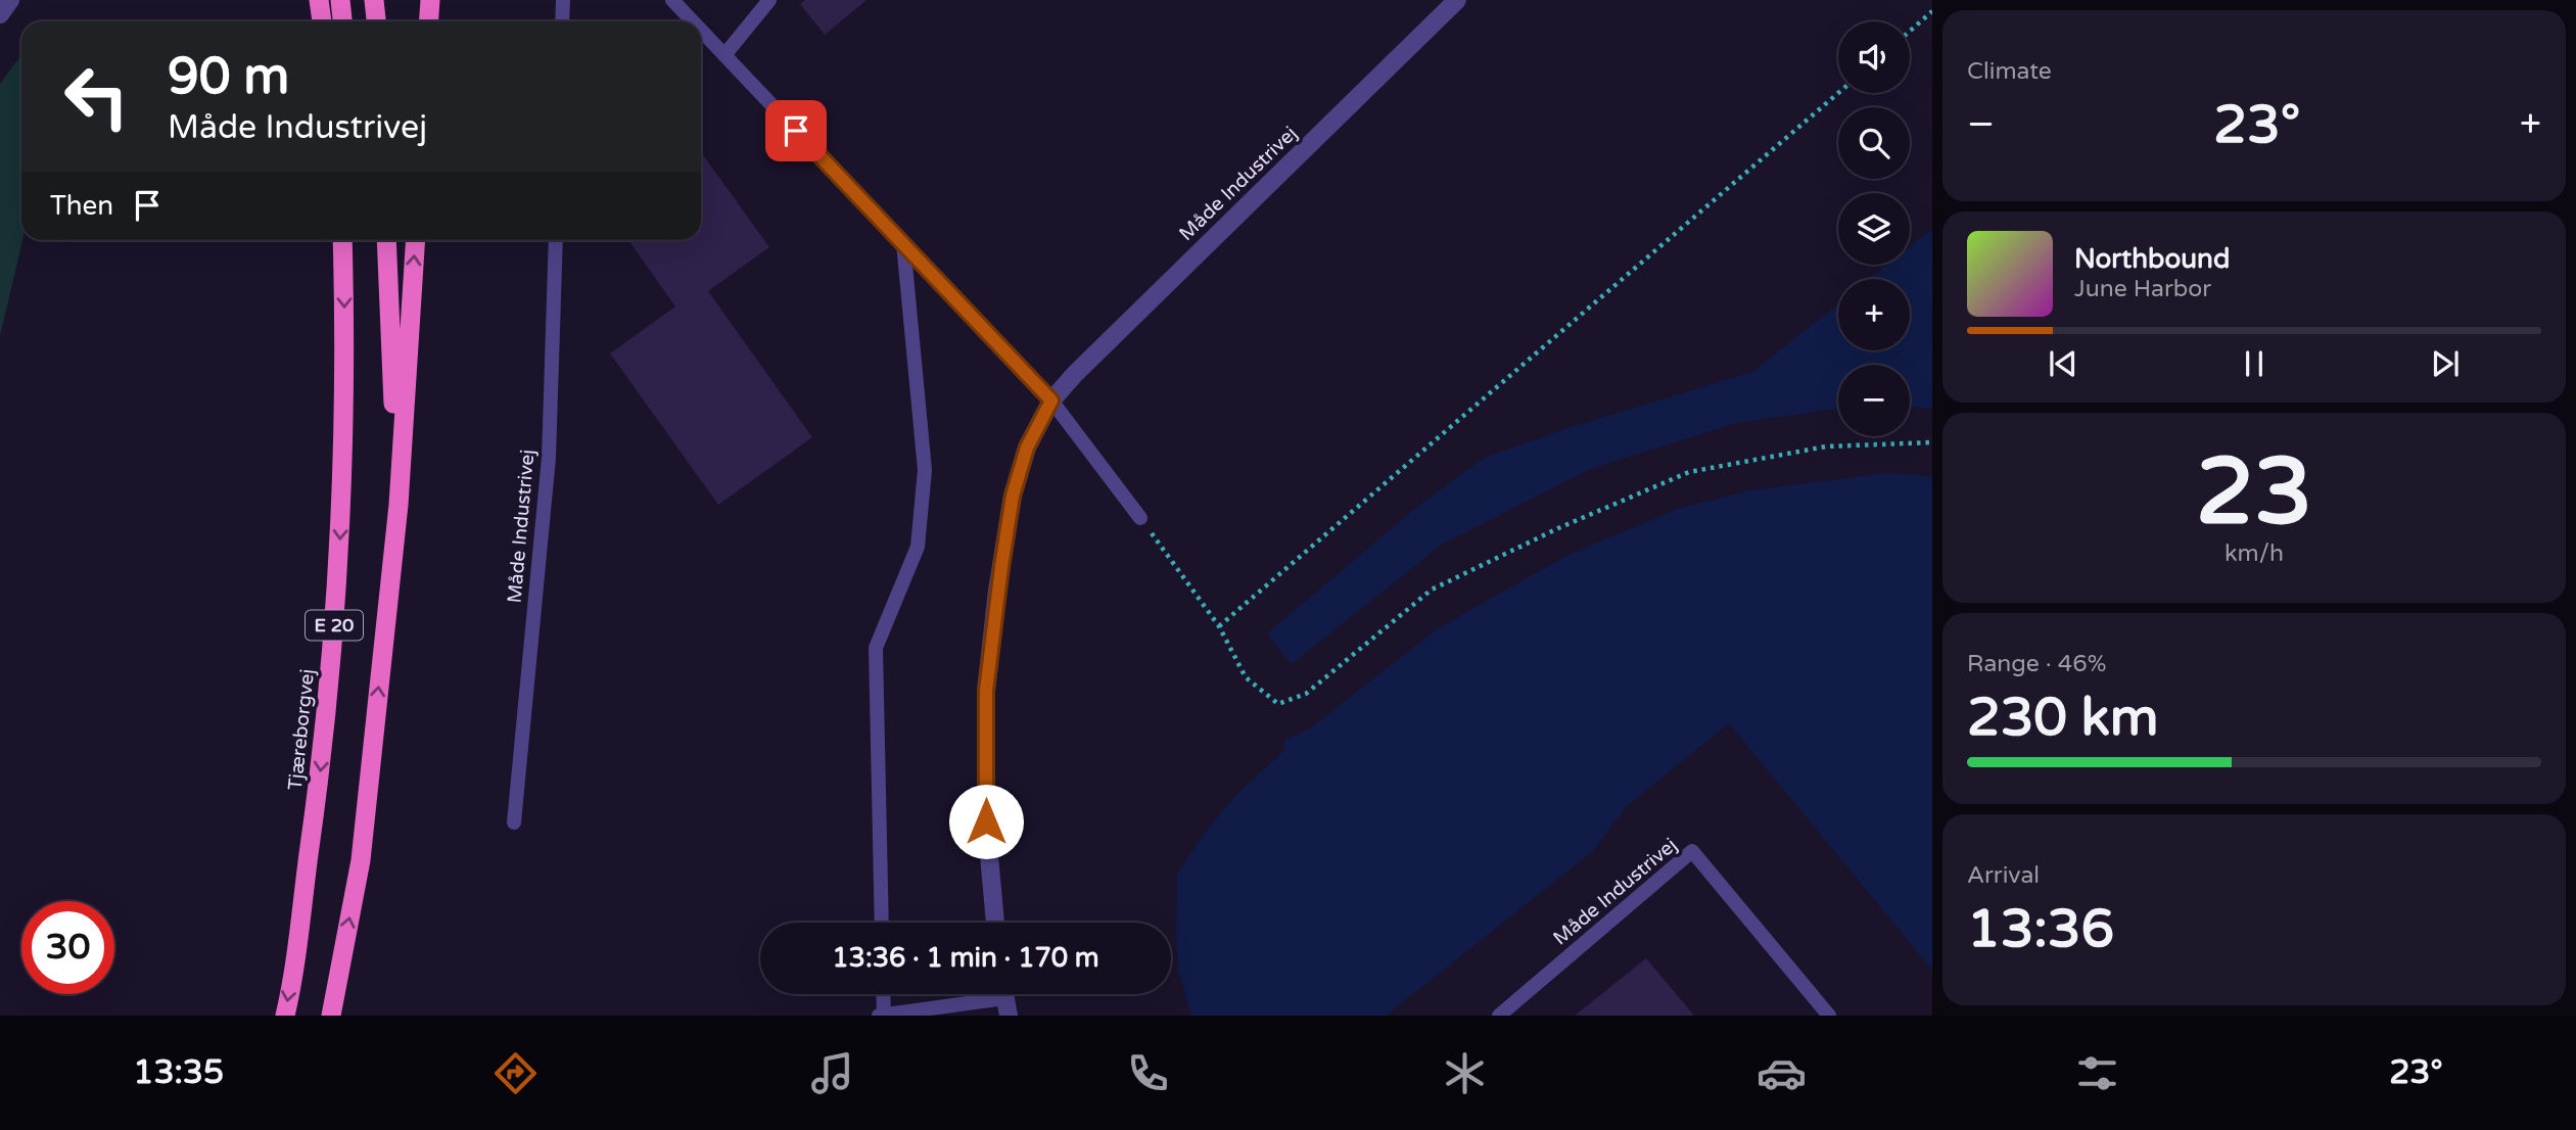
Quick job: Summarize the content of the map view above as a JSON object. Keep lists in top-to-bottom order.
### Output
{
  "streets": {
    "highway": ["E 20", "Tjæreborgvej"],
    "street": ["Måde Industrivej"]
  },
  "page": {
    "tile": [
      "Climate",
      ["23", "km/h"],
      ["Range · 46%", "230 km"],
      ["Arrival", "13:36"]
    ],
    "map_buttons": ["+", "−"],
    "turn": ["90 m", "Måde Industrivej"],
    "heat": ["−", "23°", "+"],
    "then": "Then",
    "song": ["Northbound", "June Harbor"],
    "limit": "30",
    "trip": "13:36 · 1 min · 170 m",
    "tabs": ["13:35", "23°"]
  }
}
